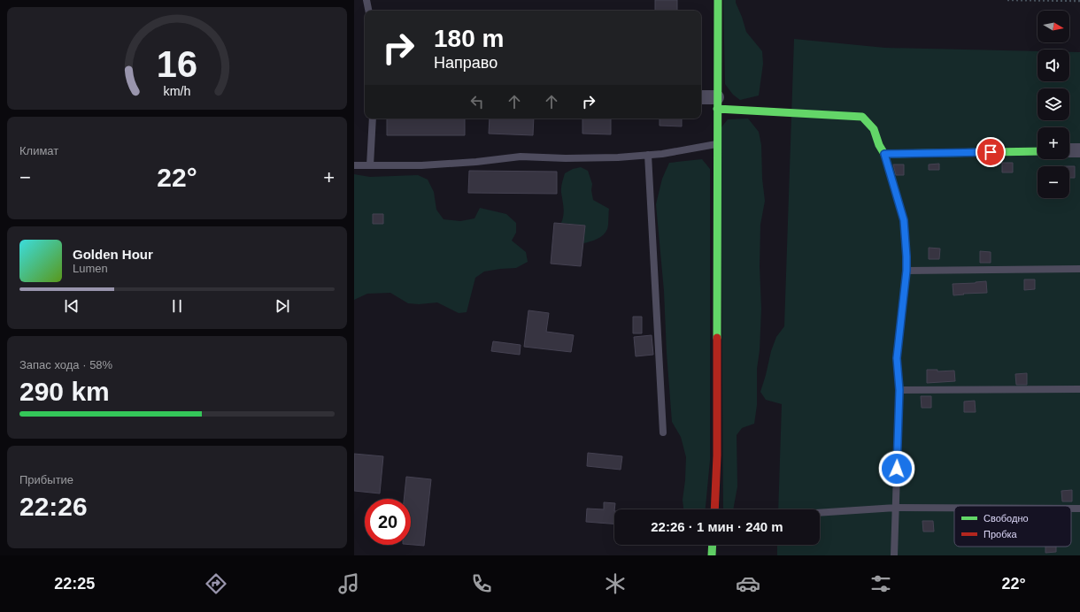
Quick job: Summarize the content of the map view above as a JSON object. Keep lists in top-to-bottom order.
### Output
{
  "legend": ["Свободно", "Пробка"],
  "north": "right",
  "page": {
    "map_buttons": ["+", "−"],
    "turn": ["180 m", "Направо"],
    "tile": [
      "Климат",
      ["Запас хода · 58%", "290 km"],
      ["Прибытие", "22:26"]
    ],
    "heat": ["−", "22°", "+"],
    "song": ["Golden Hour", "Lumen"],
    "limit": "20",
    "trip": "22:26 · 1 мин · 240 m",
    "tabs": ["22:25", "22°"],
    "gauge": ["16", "km/h"]
  }
}
